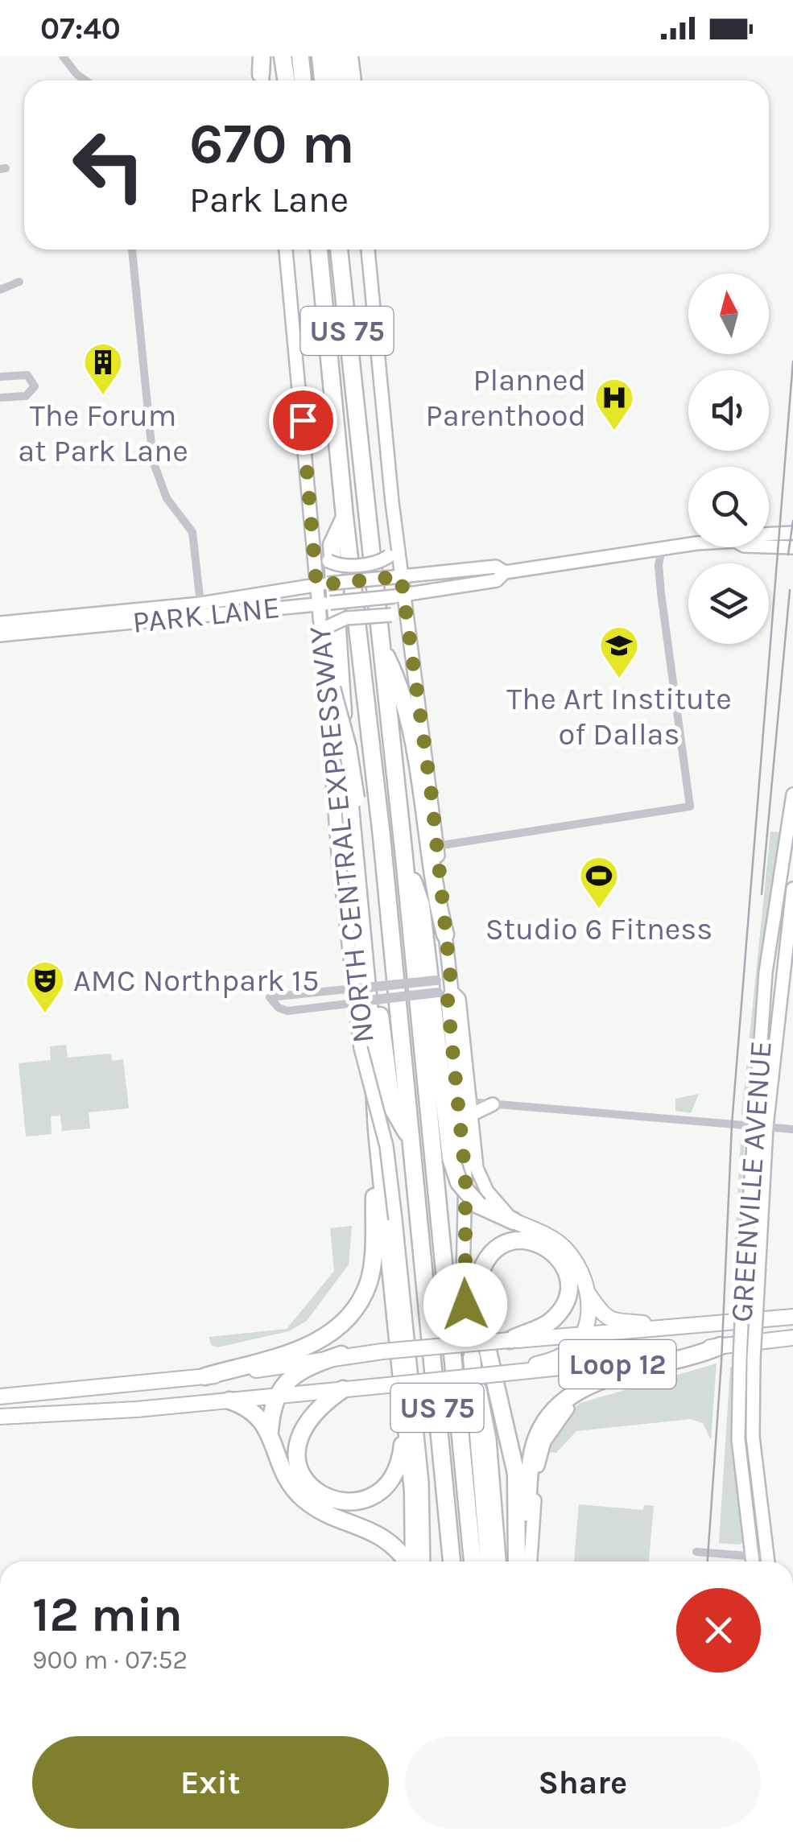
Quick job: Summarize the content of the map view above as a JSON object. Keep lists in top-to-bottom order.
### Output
{
  "streets": {
    "highway": ["US 75", "NORTH CENTRAL EXPRESSWAY"],
    "main road": ["PARK LANE", "GREENVILLE AVENUE", "Loop 12"]
  },
  "crossings": [
    ["PARK LANE", "NORTH CENTRAL EXPRESSWAY"]
  ],
  "places": {
    "building": ["The Forum at Park Lane"],
    "hospital": ["Planned Parenthood"],
    "school or university": ["The Art Institute of Dallas"],
    "sports": ["Studio 6 Fitness"],
    "theatre": ["AMC Northpark 15"]
  },
  "north": "top",
  "page": {
    "status": "07:40",
    "turn": ["670 m", "Park Lane"],
    "heading": ["12 min", "900 m · 07:52"],
    "buttons": ["Exit", "Share"]
  }
}
